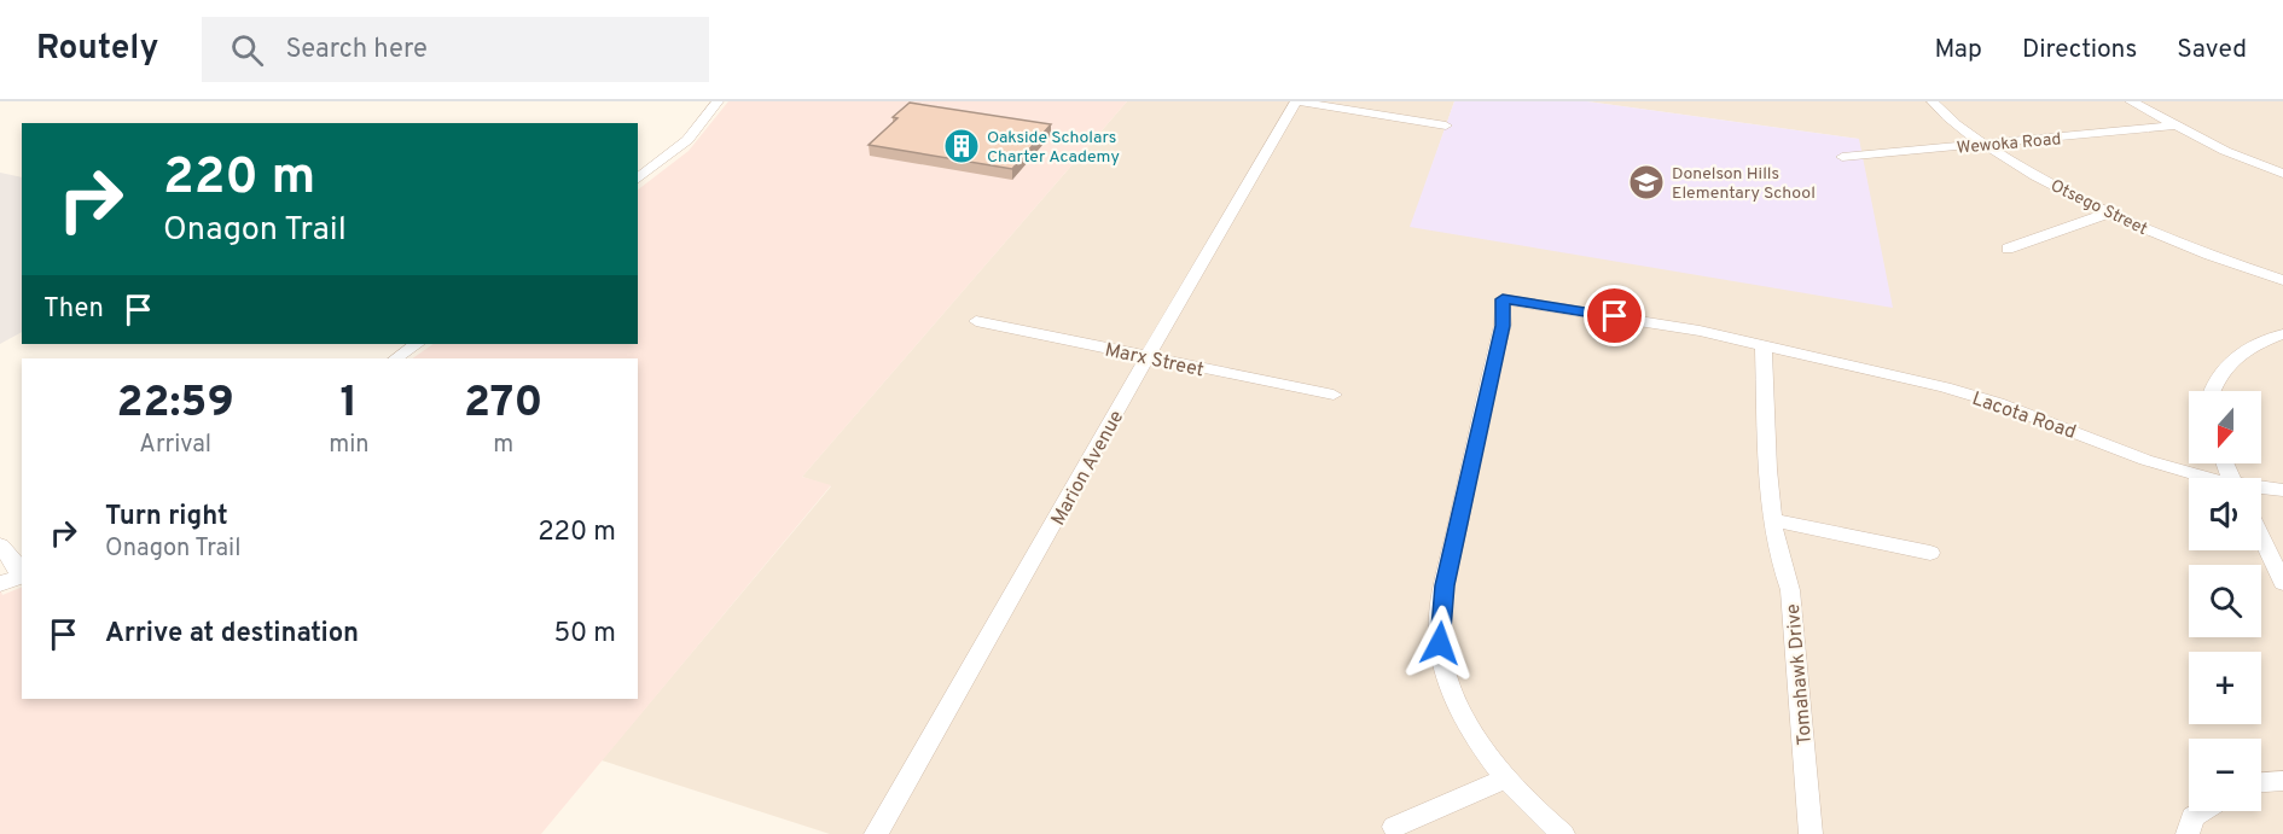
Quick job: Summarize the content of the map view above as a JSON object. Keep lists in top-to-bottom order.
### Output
{
  "streets": {
    "street": [
      "Wewoka Road",
      "Otsego Street",
      "Marx Street",
      "Lacota Road",
      "Marion Avenue",
      "Tomahawk Drive"
    ]
  },
  "crossings": [
    ["Wewoka Road", "Otsego Street"],
    ["Marx Street", "Marion Avenue"],
    ["Lacota Road", "Tomahawk Drive"]
  ],
  "places": {
    "building": ["Oakside Scholars Charter Academy"],
    "school or university": ["Donelson Hills Elementary School"]
  },
  "north": "bottom",
  "page": {
    "header": "Routely",
    "search": "Search here",
    "nav": ["Map", "Directions", "Saved"],
    "turn": ["220 m", "Onagon Trail"],
    "then": "Then",
    "eta": [
      "22:59",
      "Arrival",
      "1",
      "min",
      "270",
      "m"
    ],
    "map_buttons": ["+", "−"],
    "list": [
      {
        "name": "Turn right",
        "note": "Onagon Trail",
        "value": "220 m"
      },
      {
        "name": "Arrive at destination",
        "value": "50 m"
      }
    ]
  }
}
